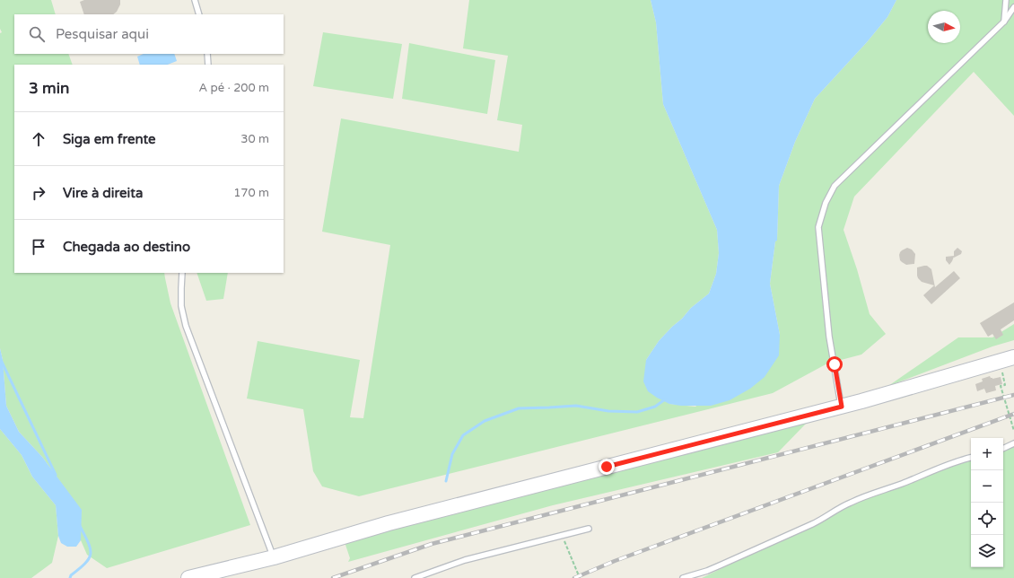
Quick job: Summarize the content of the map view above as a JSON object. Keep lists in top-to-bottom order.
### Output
{
  "north": "right",
  "page": {
    "search": "Pesquisar aqui",
    "heading": ["3 min", "A pé · 200 m"],
    "list": [
      ["Siga em frente", "30 m"],
      ["Vire à direita", "170 m"],
      "Chegada ao destino"
    ],
    "map_buttons": ["+", "−"]
  }
}
